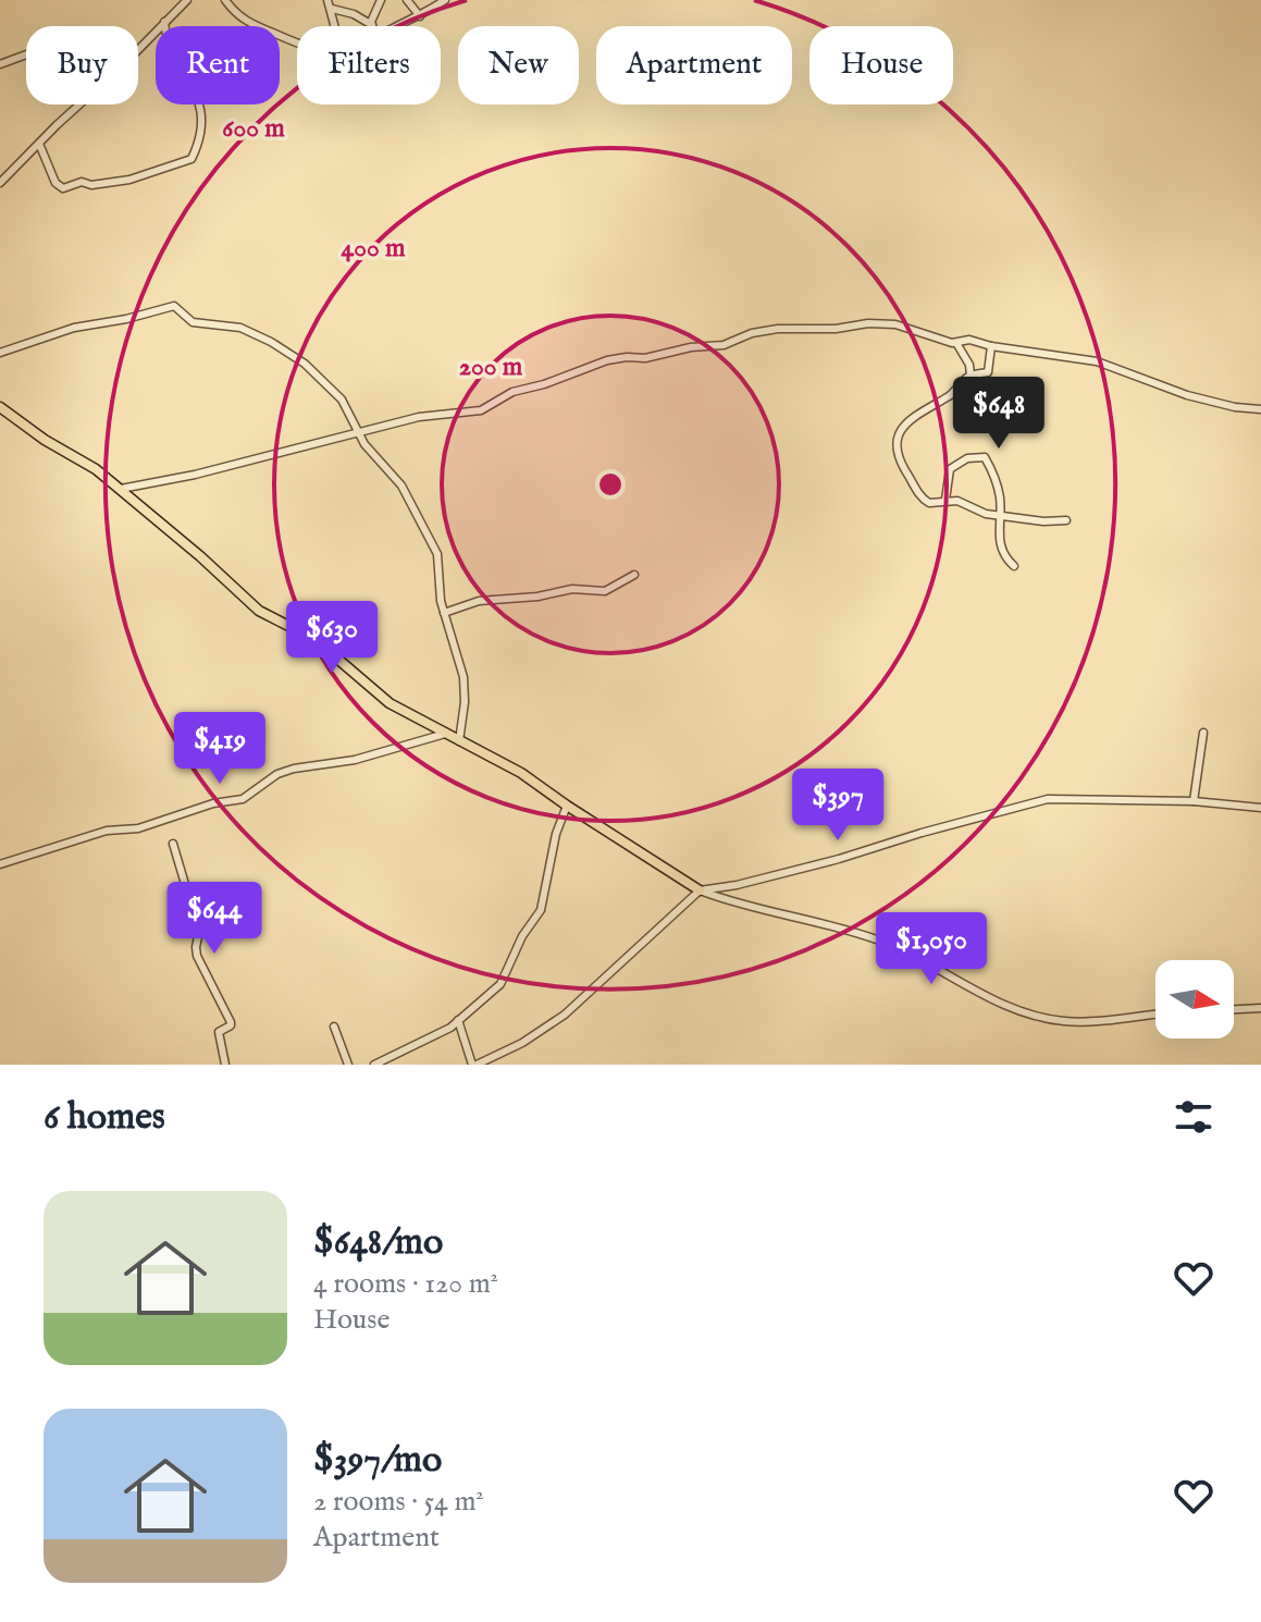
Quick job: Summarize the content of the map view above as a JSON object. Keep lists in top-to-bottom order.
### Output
{
  "north": "right",
  "page": {
    "chip": [
      "Buy",
      "Rent",
      "Filters",
      "New",
      "Apartment",
      "House"
    ],
    "price": [
      "$648",
      "$630",
      "$419",
      "$397",
      "$644",
      "$1,050"
    ],
    "heading": "6 homes",
    "list": [
      {
        "name": "$648/mo",
        "note": "4 rooms · 120 m² · House"
      },
      {
        "name": "$397/mo",
        "note": "2 rooms · 54 m² · Apartment"
      }
    ]
  },
  "rings": ["600 m", "400 m", "200 m"]
}
